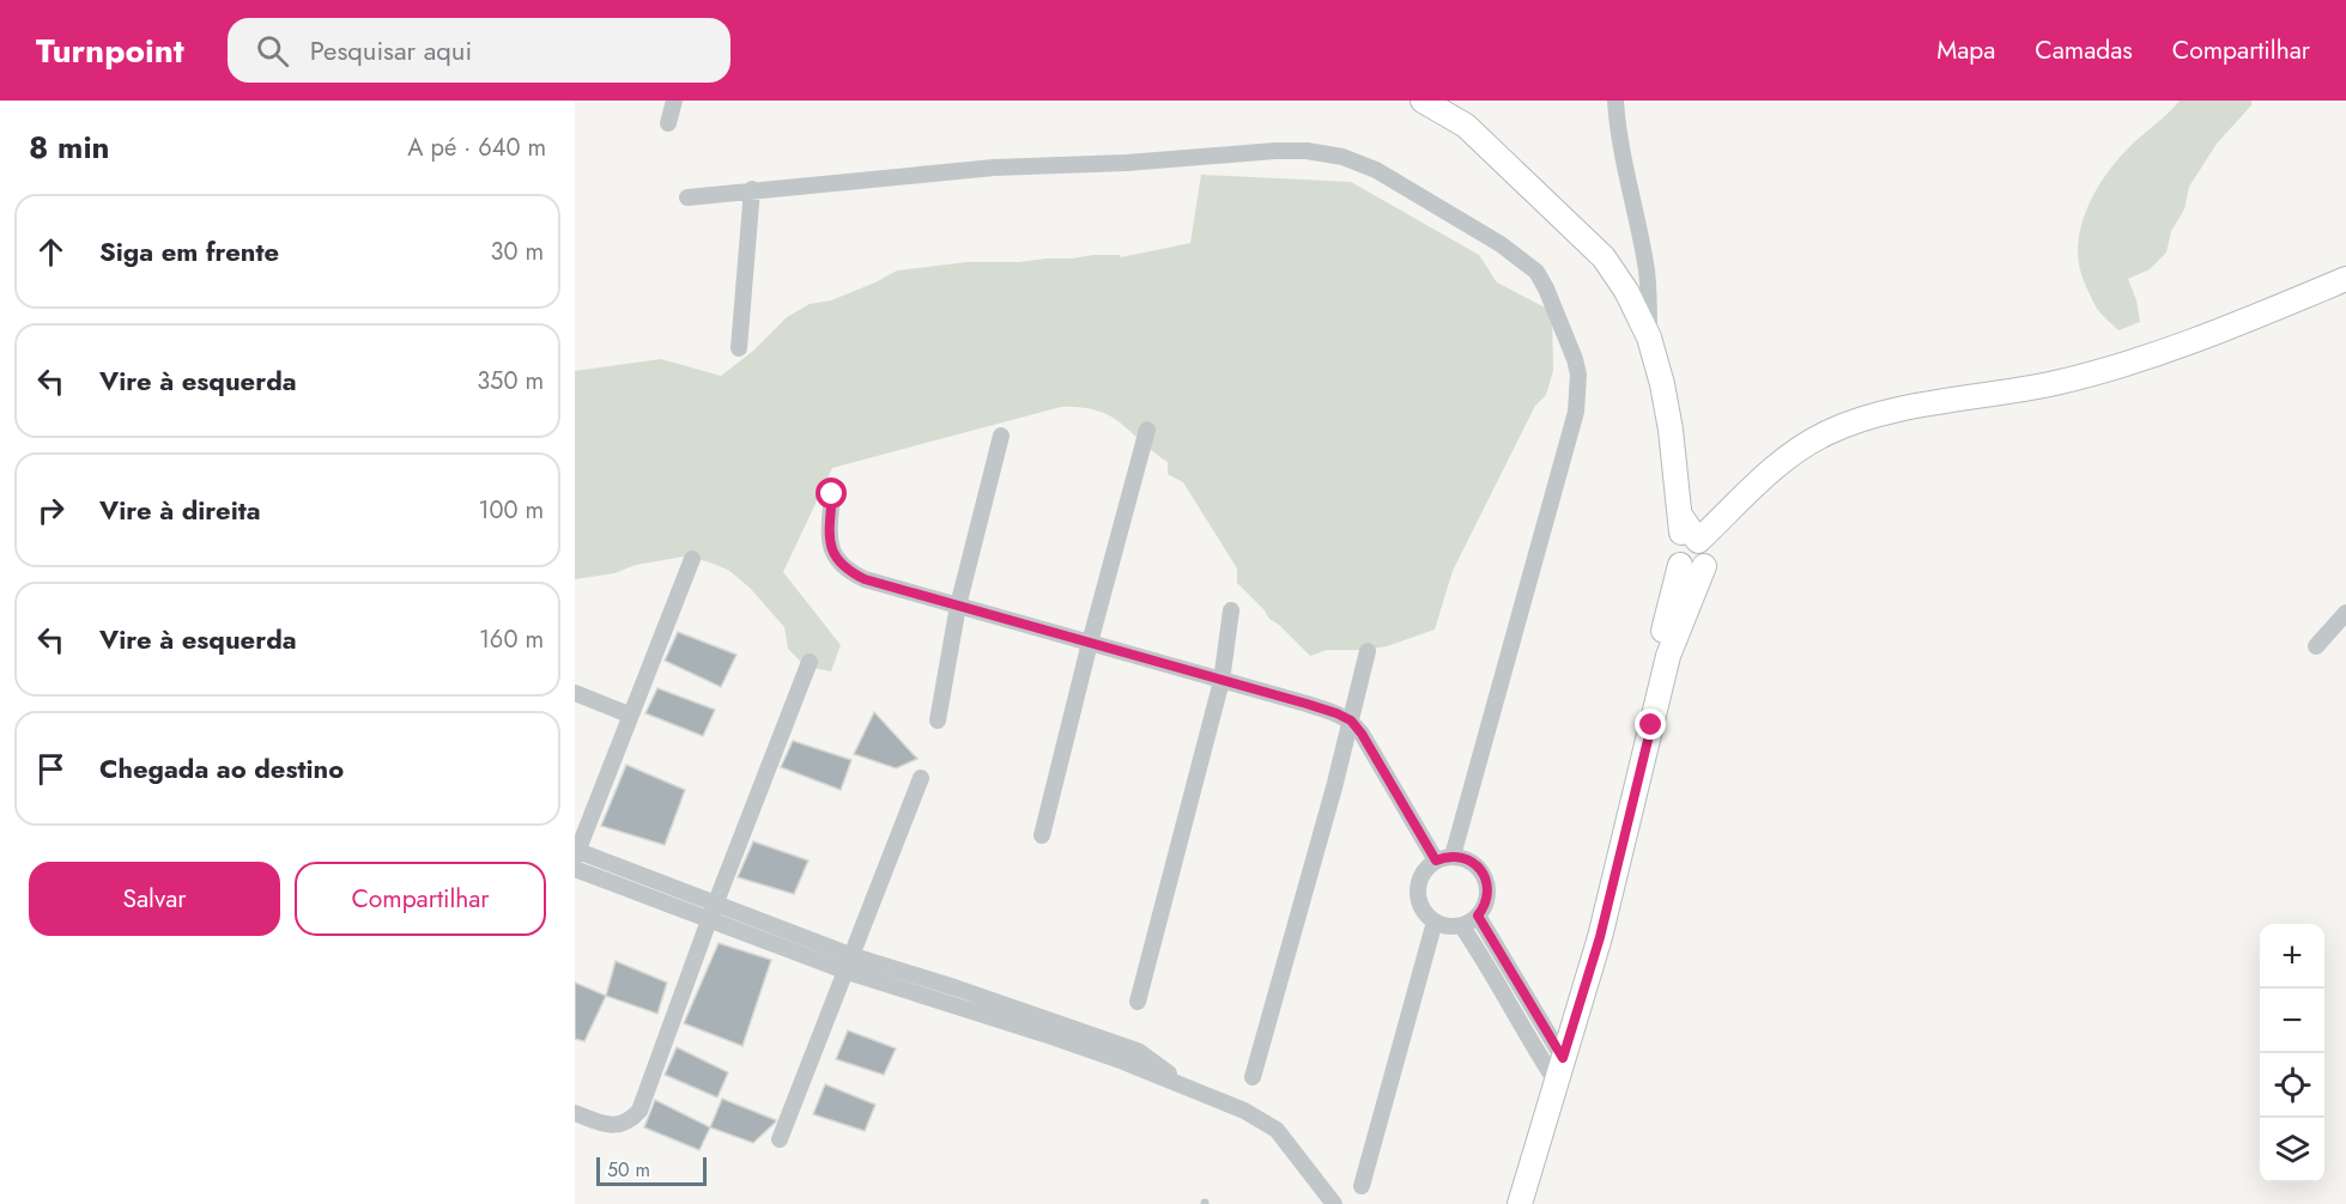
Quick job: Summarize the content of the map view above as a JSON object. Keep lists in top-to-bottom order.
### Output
{
  "scale_bar": "50 m",
  "page": {
    "header": "Turnpoint",
    "search": "Pesquisar aqui",
    "nav": ["Mapa", "Camadas", "Compartilhar"],
    "heading": ["8 min", "A pé · 640 m"],
    "list": [
      ["Siga em frente", "30 m"],
      ["Vire à esquerda", "350 m"],
      ["Vire à direita", "100 m"],
      ["Vire à esquerda", "160 m"],
      "Chegada ao destino"
    ],
    "buttons": ["Salvar", "Compartilhar"],
    "map_buttons": ["+", "−"],
    "scale": "50 m"
  }
}
